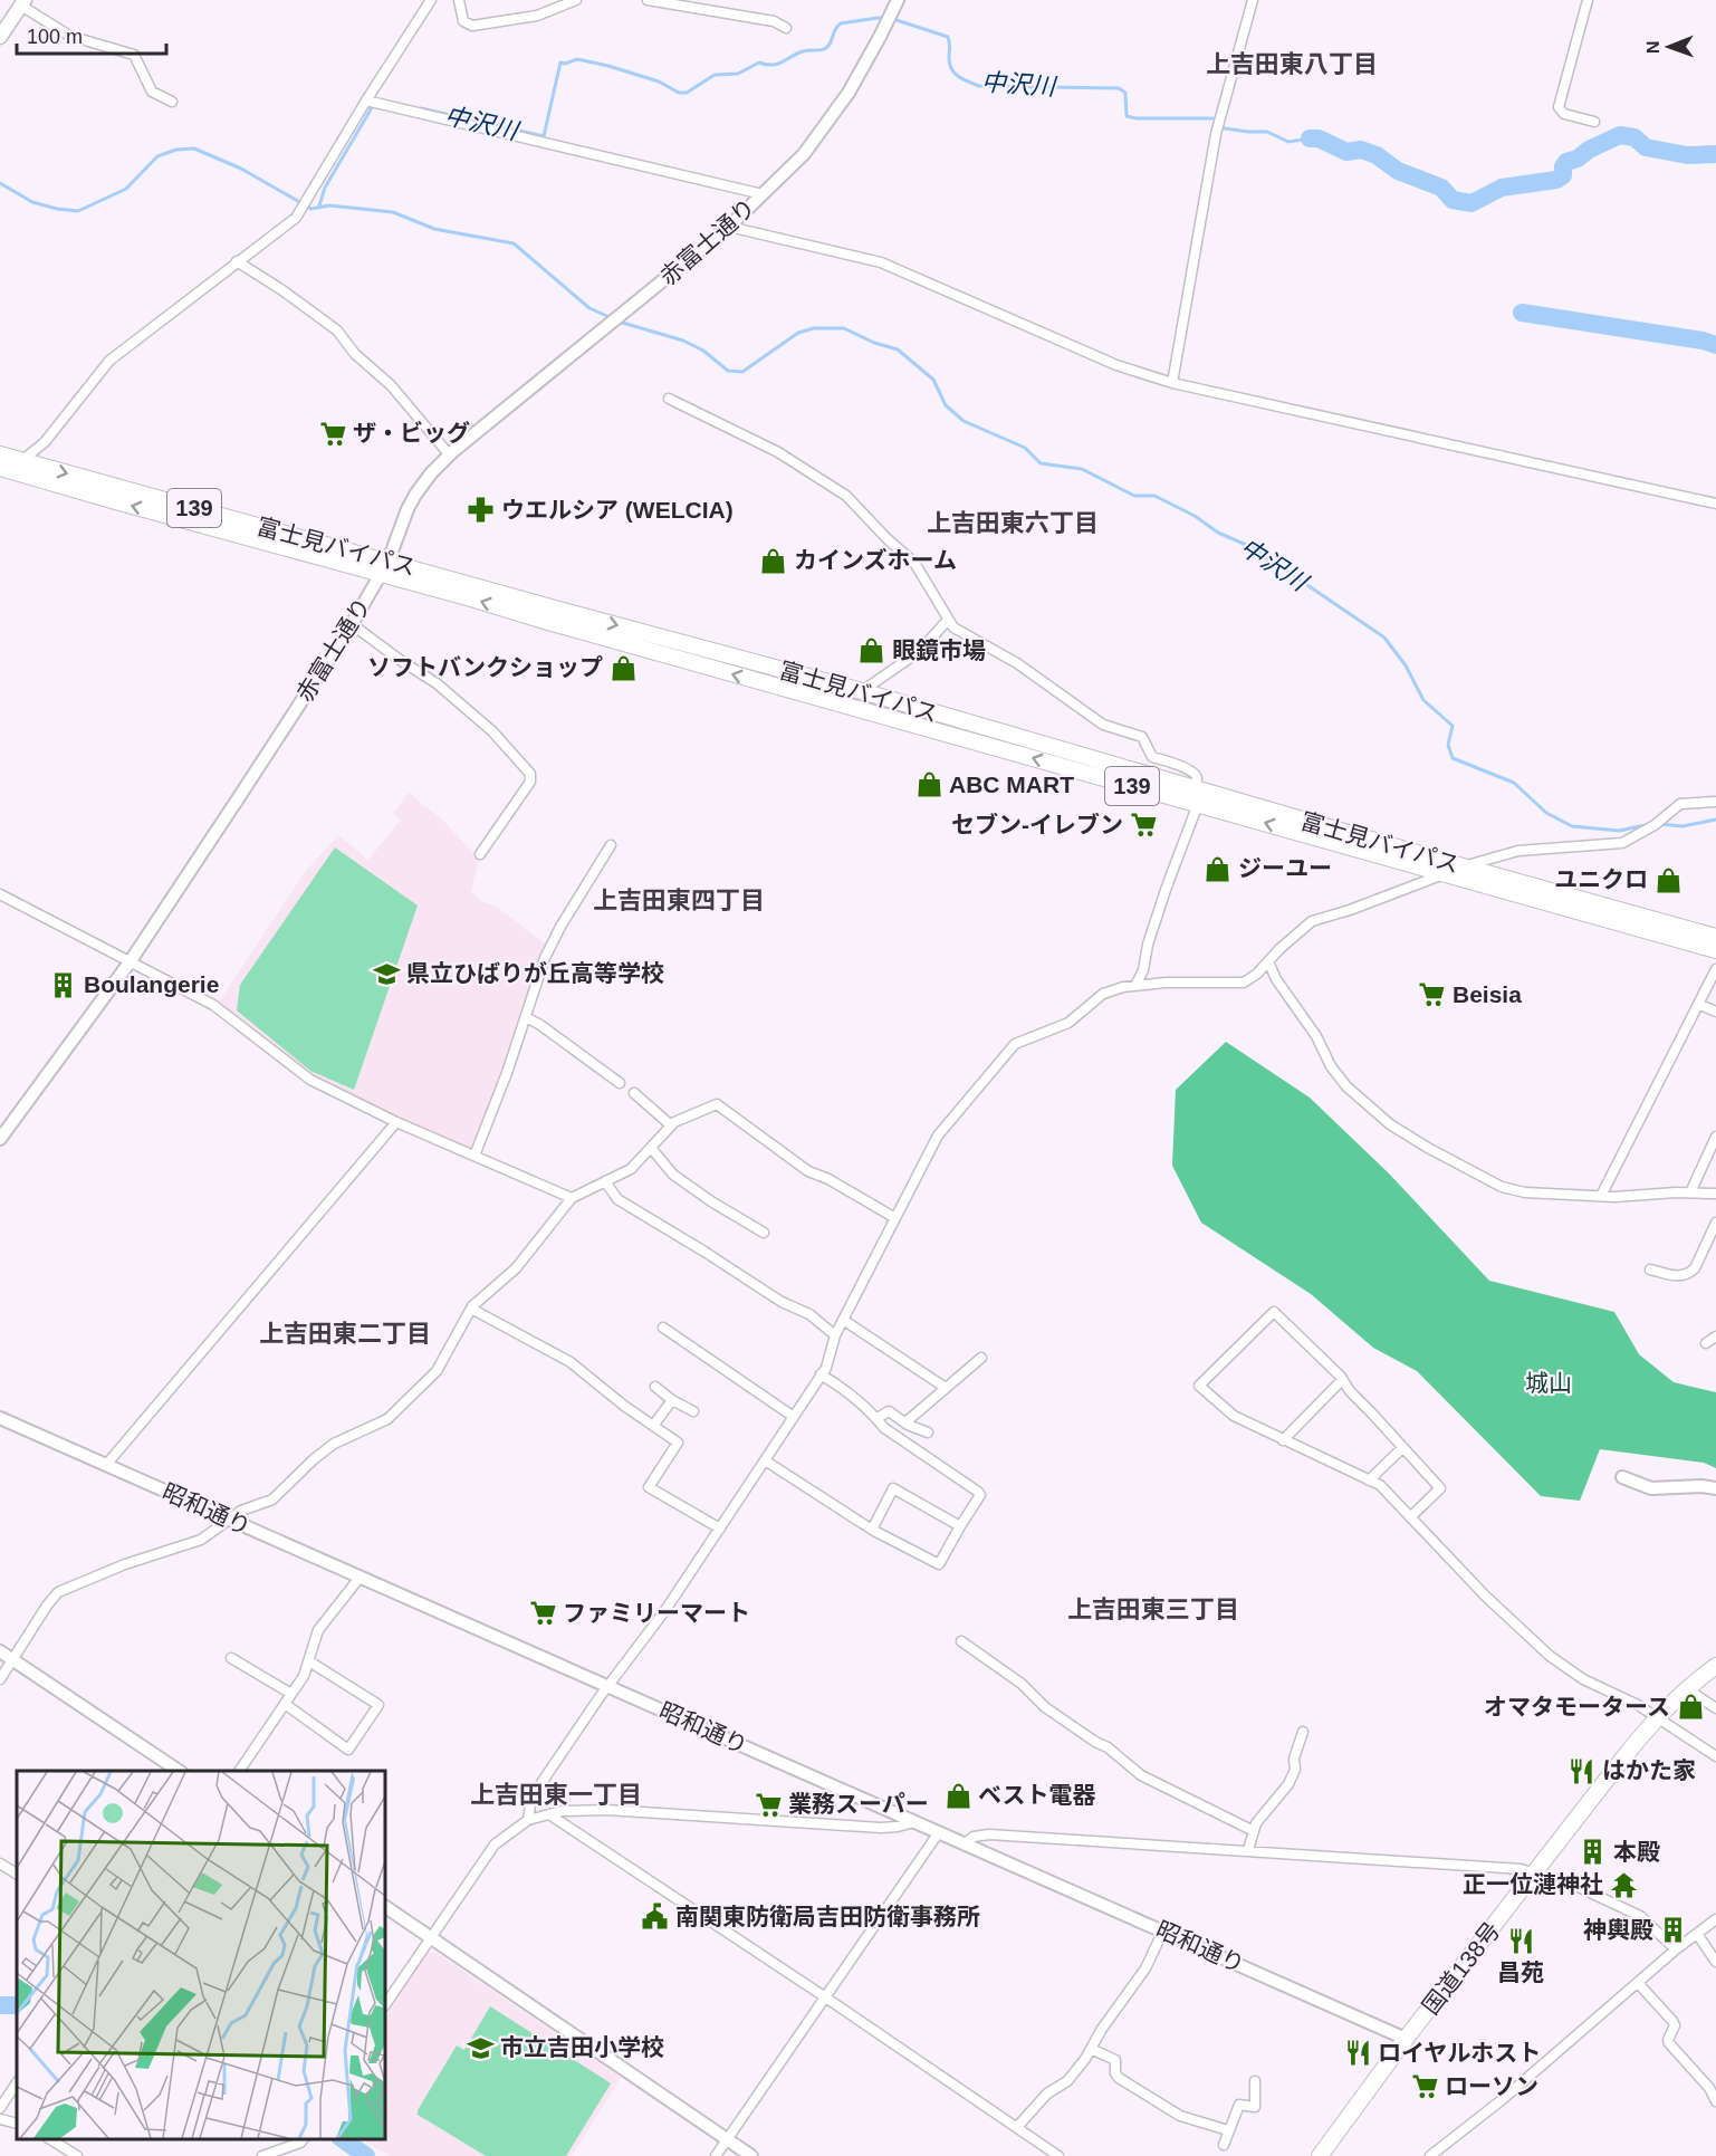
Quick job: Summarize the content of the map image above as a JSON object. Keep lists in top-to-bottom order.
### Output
{
  "streets": {
    "highway": ["139", "富士見バイパス", "国道138号"],
    "street": ["赤富士通り", "昭和通り"]
  },
  "crossings": [
    ["赤富士通り", "富士見バイパス"],
    ["昭和通り", "国道138号"]
  ],
  "districts": [
    "上吉田東八丁目",
    "上吉田東六丁目",
    "上吉田東四丁目",
    "上吉田東二丁目",
    "上吉田東三丁目",
    "上吉田東一丁目"
  ],
  "water": ["中沢川"],
  "parks": ["城山"],
  "places": {
    "supermarket": [
      "ザ・ビッグ",
      "セブン-イレブン",
      "Beisia",
      "ファミリーマート",
      "業務スーパー",
      "ローソン"
    ],
    "pharmacy": ["ウエルシア (WELCIA)"],
    "shop": [
      "カインズホーム",
      "眼鏡市場",
      "ソフトバンクショップ",
      "ABC MART",
      "ジーユー",
      "ユニクロ",
      "オマタモータース",
      "ベスト電器"
    ],
    "school or university": ["県立ひばりが丘高等学校", "市立吉田小学校"],
    "building": ["Boulangerie", "本殿", "神輿殿"],
    "restaurant": ["はかた家", "昌苑", "ロイヤルホスト"],
    "temple": ["正一位漣神社"],
    "public building": ["南関東防衛局吉田防衛事務所"]
  },
  "scale_bar": "100 m",
  "north": "left"
}
